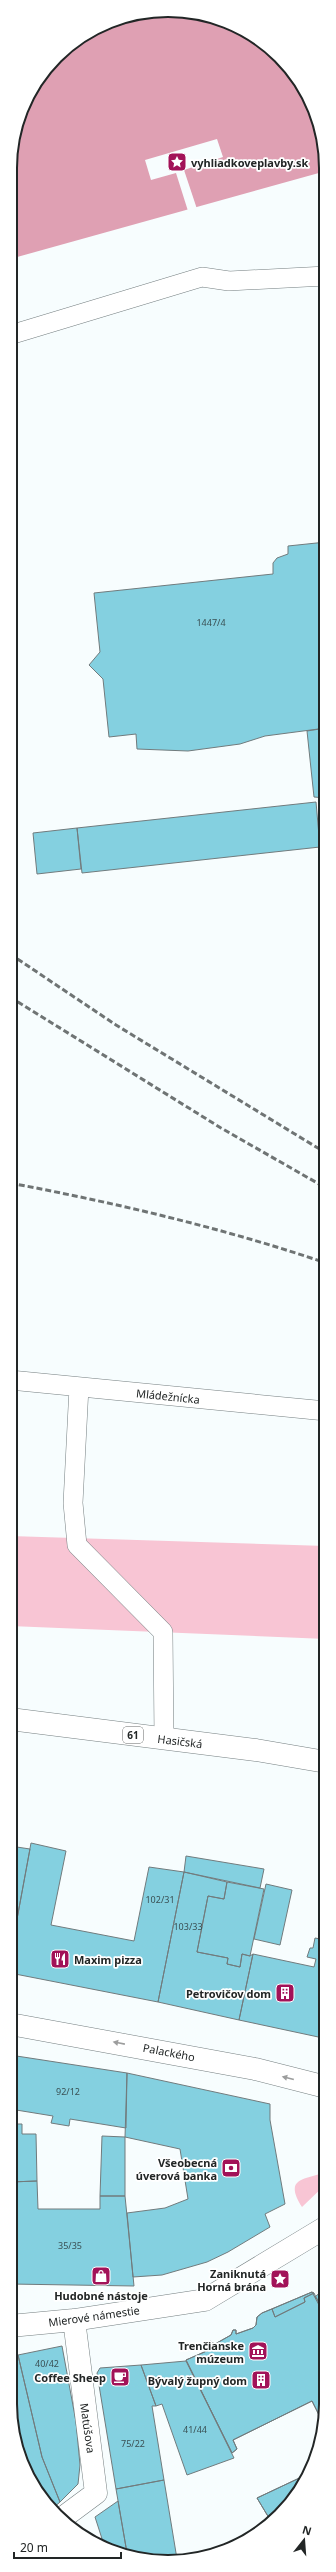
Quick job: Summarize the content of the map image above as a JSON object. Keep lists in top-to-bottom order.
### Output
{
  "streets": {
    "street": [
      "61",
      "Hasičská",
      "Palackého",
      "Mierové námestie",
      "Matúšova"
    ],
    "lane": ["Mládežnícka"]
  },
  "crossings": [
    ["Mierové námestie", "Matúšova"]
  ],
  "one_way": ["Palackého"],
  "places": {
    "place": ["vyhliadkoveplavby.sk", "Zaniknutá Horná brána"],
    "restaurant": ["Maxim pizza"],
    "building": ["Petrovičov dom", "Bývalý župný dom"],
    "bank": ["Všeobecná úverová banka"],
    "shop": ["Hudobné nástoje"],
    "museum": ["Trenčianske múzeum"],
    "cafe": ["Coffee Sheep"]
  },
  "house_numbers": [
    "1447/4",
    "102/31",
    "103/33",
    "92/12",
    "35/35",
    "40/42",
    "41/44",
    "75/22"
  ],
  "scale_bar": "20 m",
  "north": "top"
}
